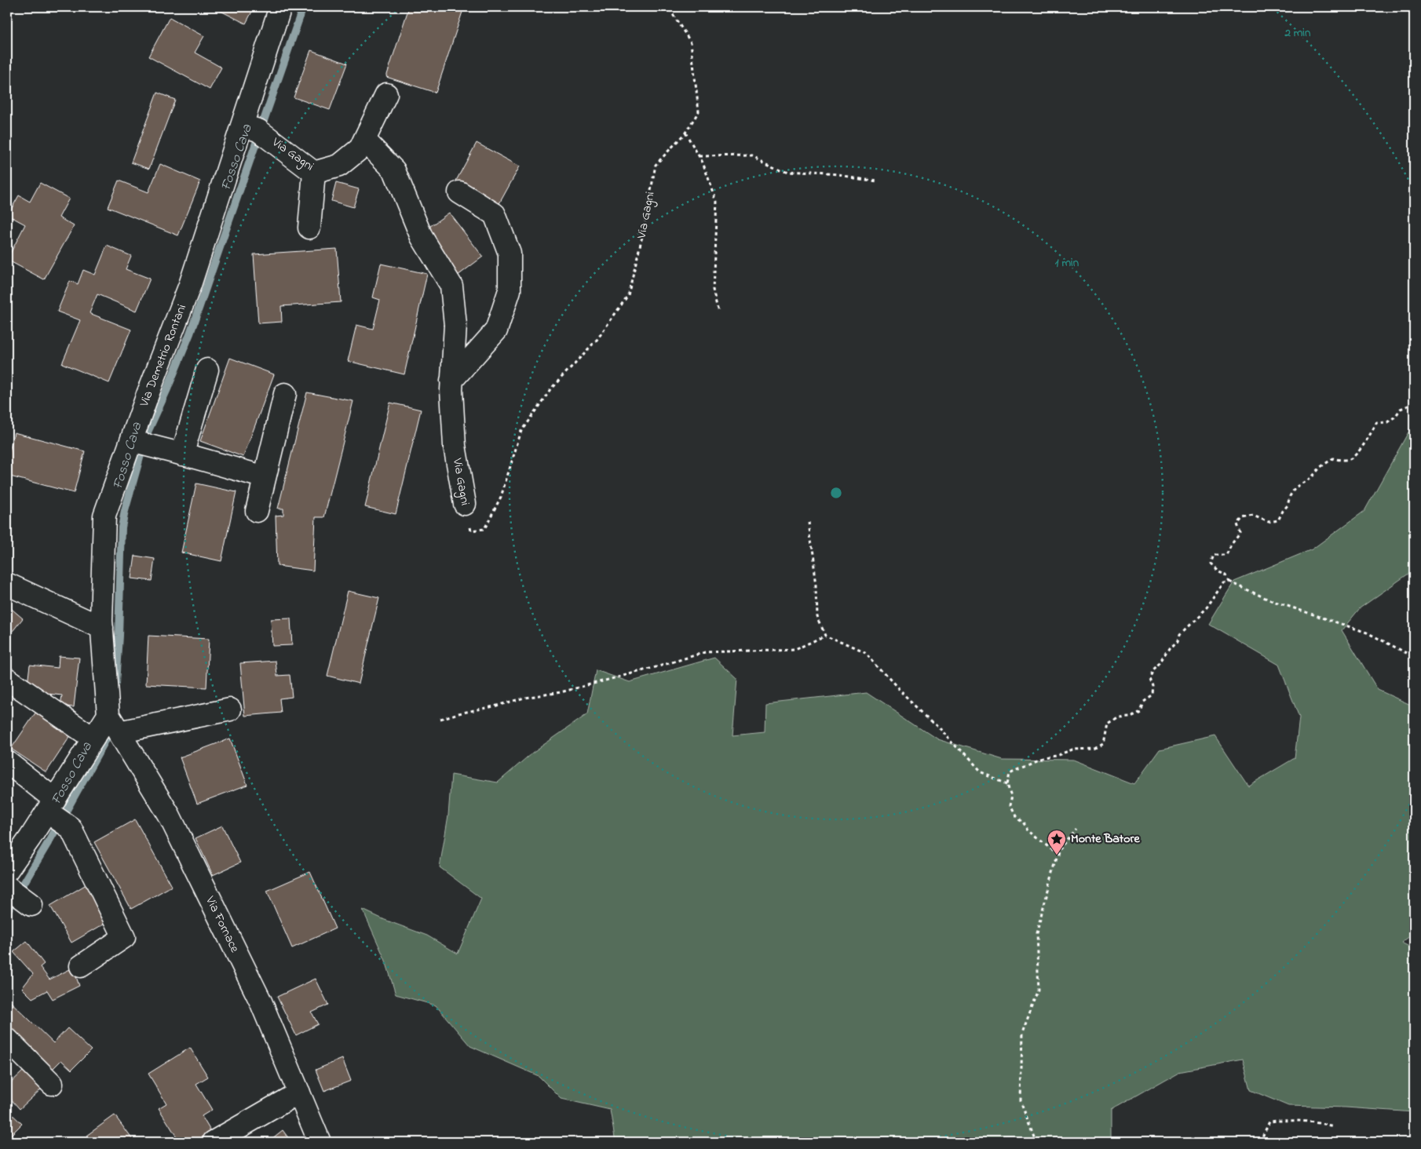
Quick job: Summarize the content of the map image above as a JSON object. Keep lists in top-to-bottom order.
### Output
{
  "streets": {
    "street": ["Via Gagni", "Via Demetrio Rontani", "Via Fornace"]
  },
  "crossings": [
    ["Via Gagni", "Via Demetrio Rontani"],
    ["Via Demetrio Rontani", "Via Fornace"]
  ],
  "water": ["Fosso Cava"],
  "places": {
    "place": ["Monte Batore"]
  },
  "rings": ["2 min", "1 min"]
}
